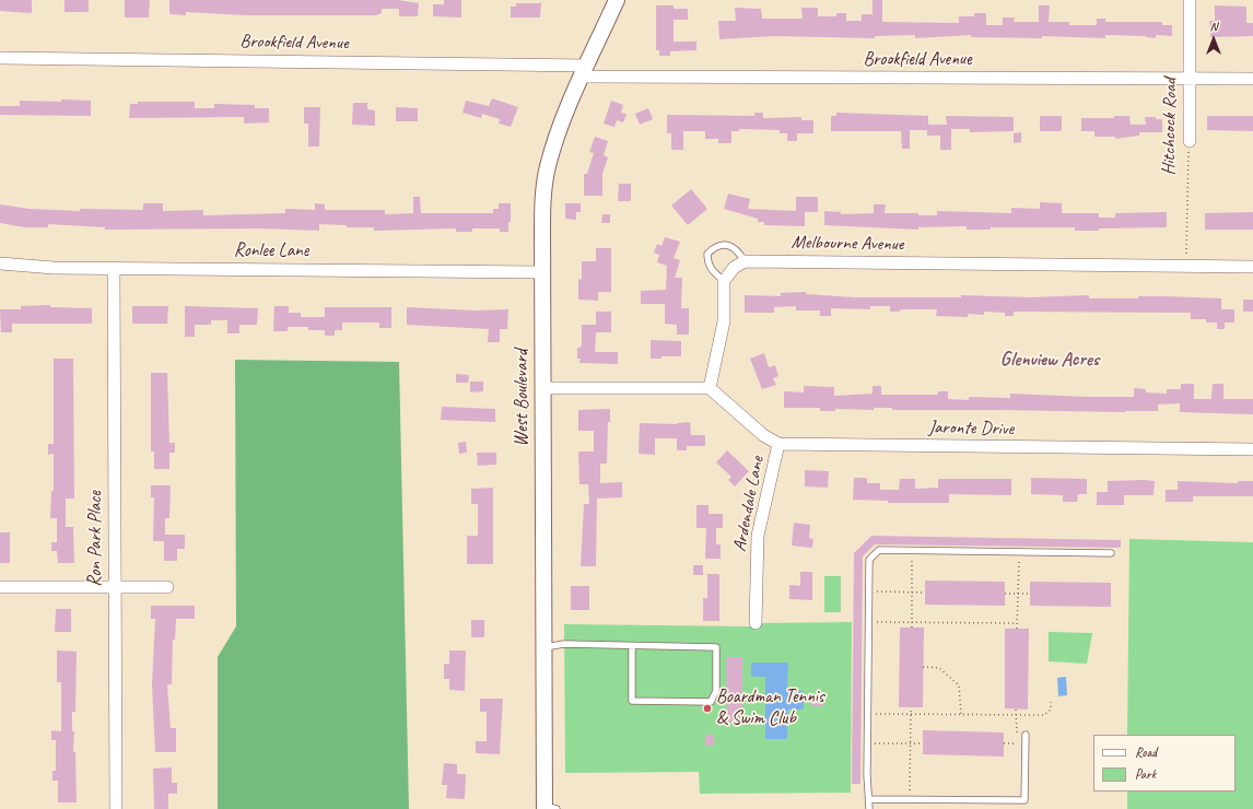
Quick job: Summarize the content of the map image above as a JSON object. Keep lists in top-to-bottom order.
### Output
{
  "streets": {
    "street": [
      "Brookfield Avenue",
      "Hitchcock Road",
      "Melbourne Avenue",
      "Ronlee Lane",
      "West Boulevard",
      "Jaronte Drive",
      "Ardendale Lane",
      "Ron Park Place"
    ]
  },
  "crossings": [
    ["Brookfield Avenue", "Hitchcock Road"],
    ["Brookfield Avenue", "West Boulevard"],
    ["Ronlee Lane", "West Boulevard"],
    ["Ronlee Lane", "Ron Park Place"],
    ["Jaronte Drive", "Ardendale Lane"]
  ],
  "districts": ["Glenview Acres"],
  "places": ["Boardman Tennis & Swim Club"],
  "legend": ["Road", "Park"],
  "north": "top"
}
